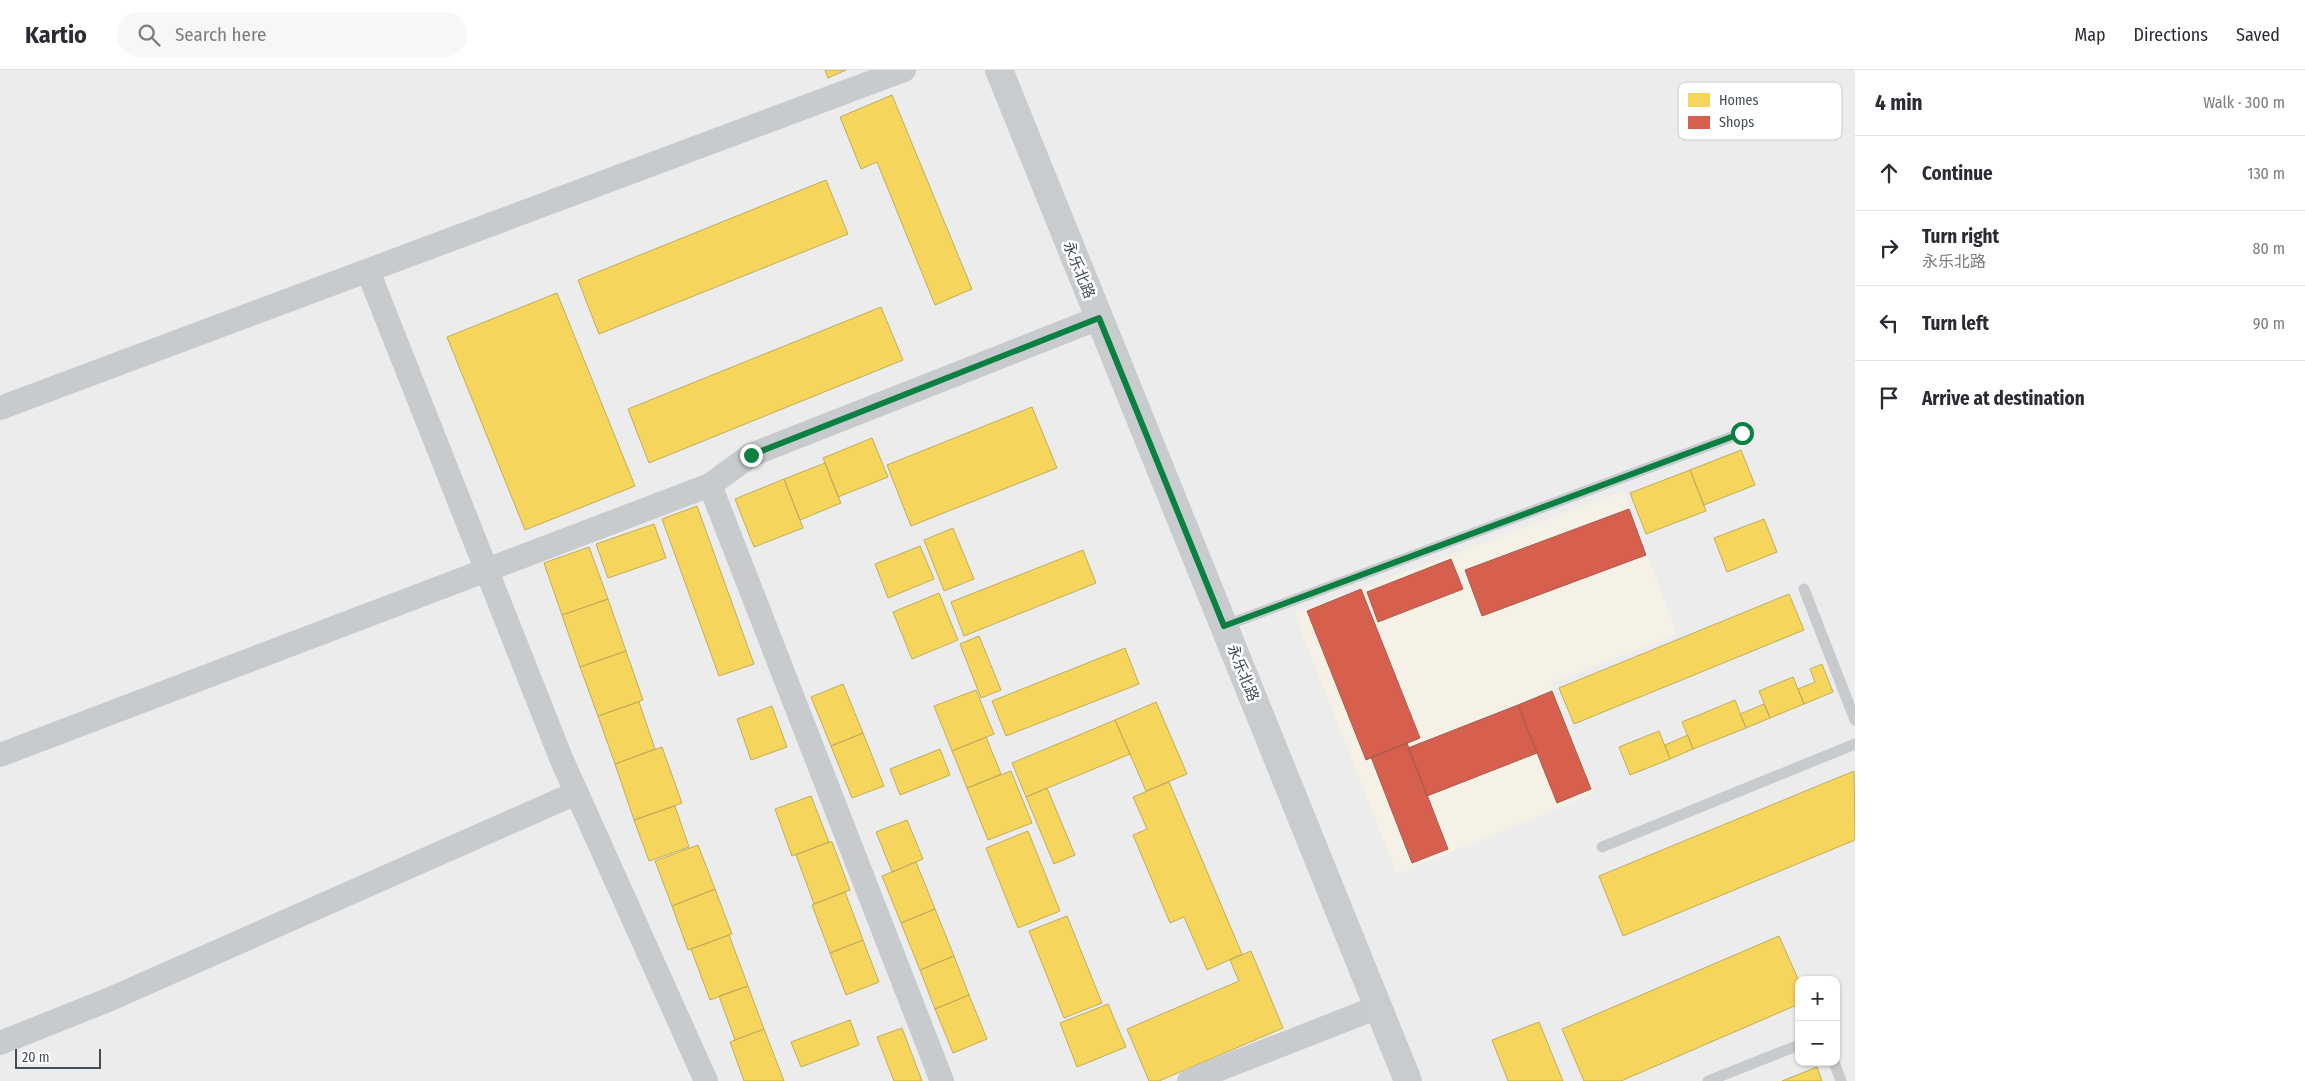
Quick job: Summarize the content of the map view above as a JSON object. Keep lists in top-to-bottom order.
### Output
{
  "streets": {
    "main road": ["永乐北路"]
  },
  "legend": ["Homes", "Shops"],
  "scale_bar": "20 m",
  "page": {
    "header": "Kartio",
    "search": "Search here",
    "nav": ["Map", "Directions", "Saved"],
    "heading": ["4 min", "Walk · 300 m"],
    "list": [
      ["Continue", "130 m"],
      ["Turn right", "永乐北路", "80 m"],
      ["Turn left", "90 m"],
      "Arrive at destination"
    ],
    "map_buttons": ["+", "−"],
    "scale": "20 m"
  }
}
